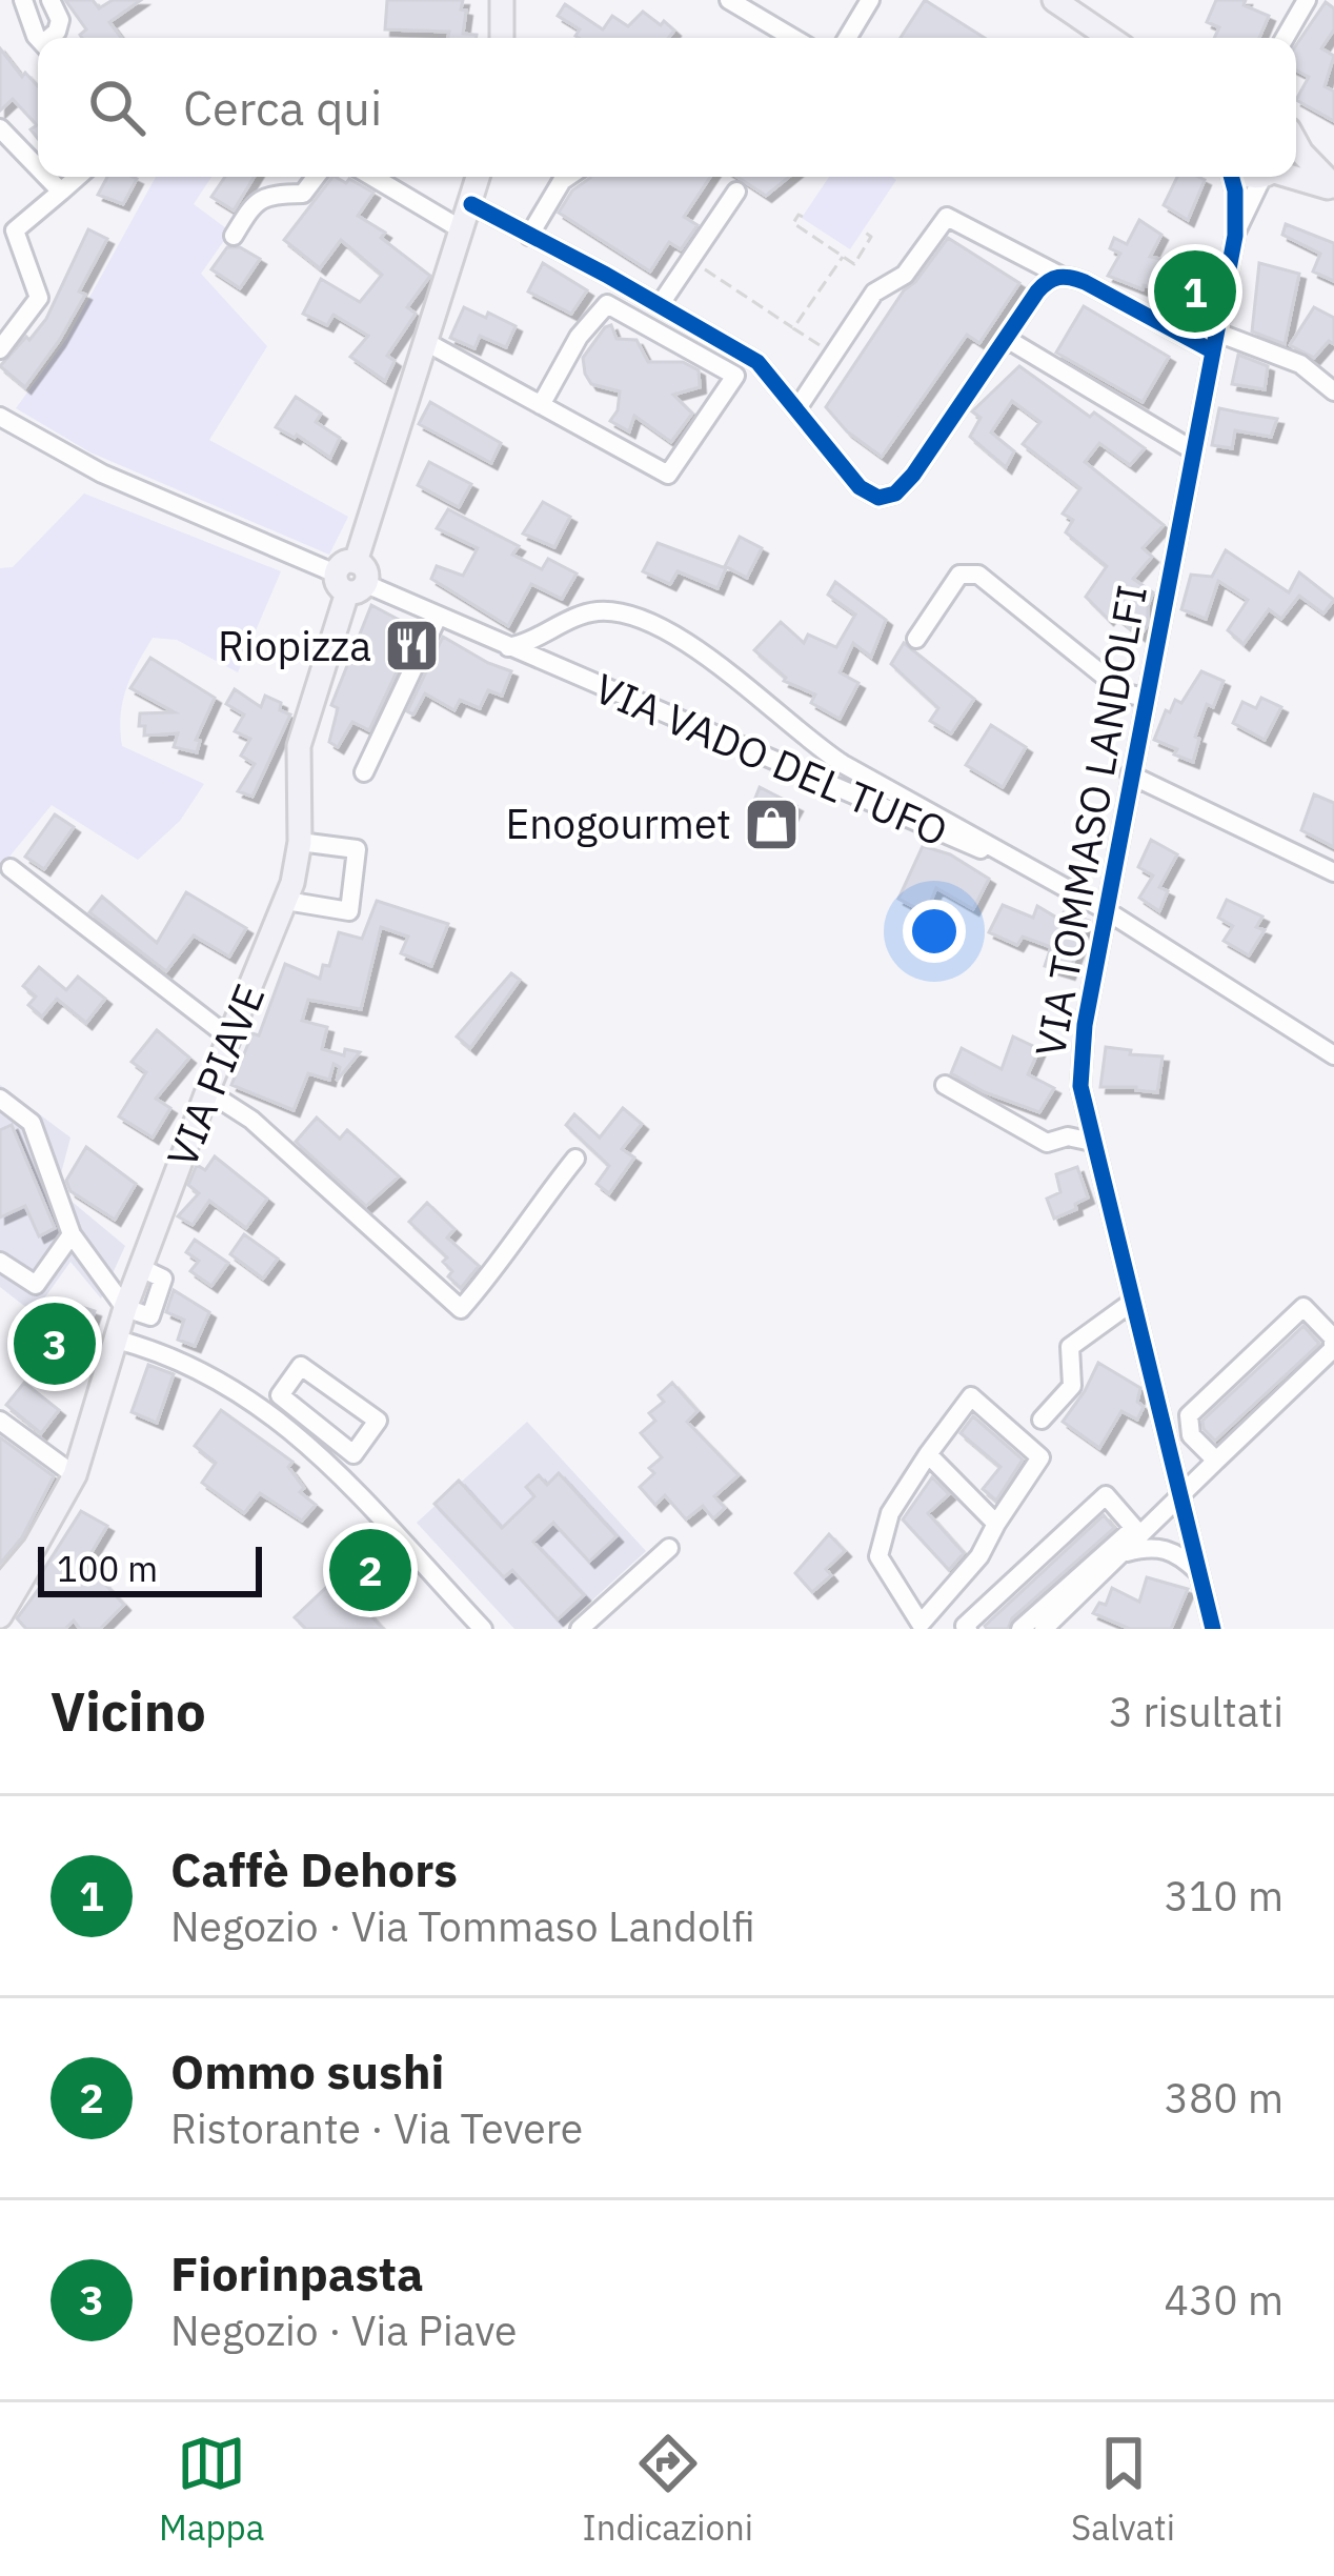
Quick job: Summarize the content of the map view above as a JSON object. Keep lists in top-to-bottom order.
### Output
{
  "streets": {
    "main road": ["VIA PIAVE"],
    "street": ["VIA VADO DEL TUFO", "VIA TOMMASO LANDOLFI"]
  },
  "crossings": [
    ["VIA VADO DEL TUFO", "VIA TOMMASO LANDOLFI"],
    ["VIA VADO DEL TUFO", "VIA PIAVE"]
  ],
  "places": {
    "restaurant": ["Riopizza"],
    "shop": ["Enogourmet"]
  },
  "scale_bar": "100 m",
  "page": {
    "search": "Cerca qui",
    "pins": ["1", "3", "2"],
    "scale": "100 m",
    "heading": ["Vicino", "3 risultati"],
    "list": [
      {
        "mark": "1",
        "name": "Caffè Dehors",
        "note": "Negozio · Via Tommaso Landolfi",
        "value": "310 m"
      },
      {
        "mark": "2",
        "name": "Ommo sushi",
        "note": "Ristorante · Via Tevere",
        "value": "380 m"
      },
      {
        "mark": "3",
        "name": "Fiorinpasta",
        "note": "Negozio · Via Piave",
        "value": "430 m"
      }
    ],
    "nav": ["Mappa", "Indicazioni", "Salvati"]
  }
}
